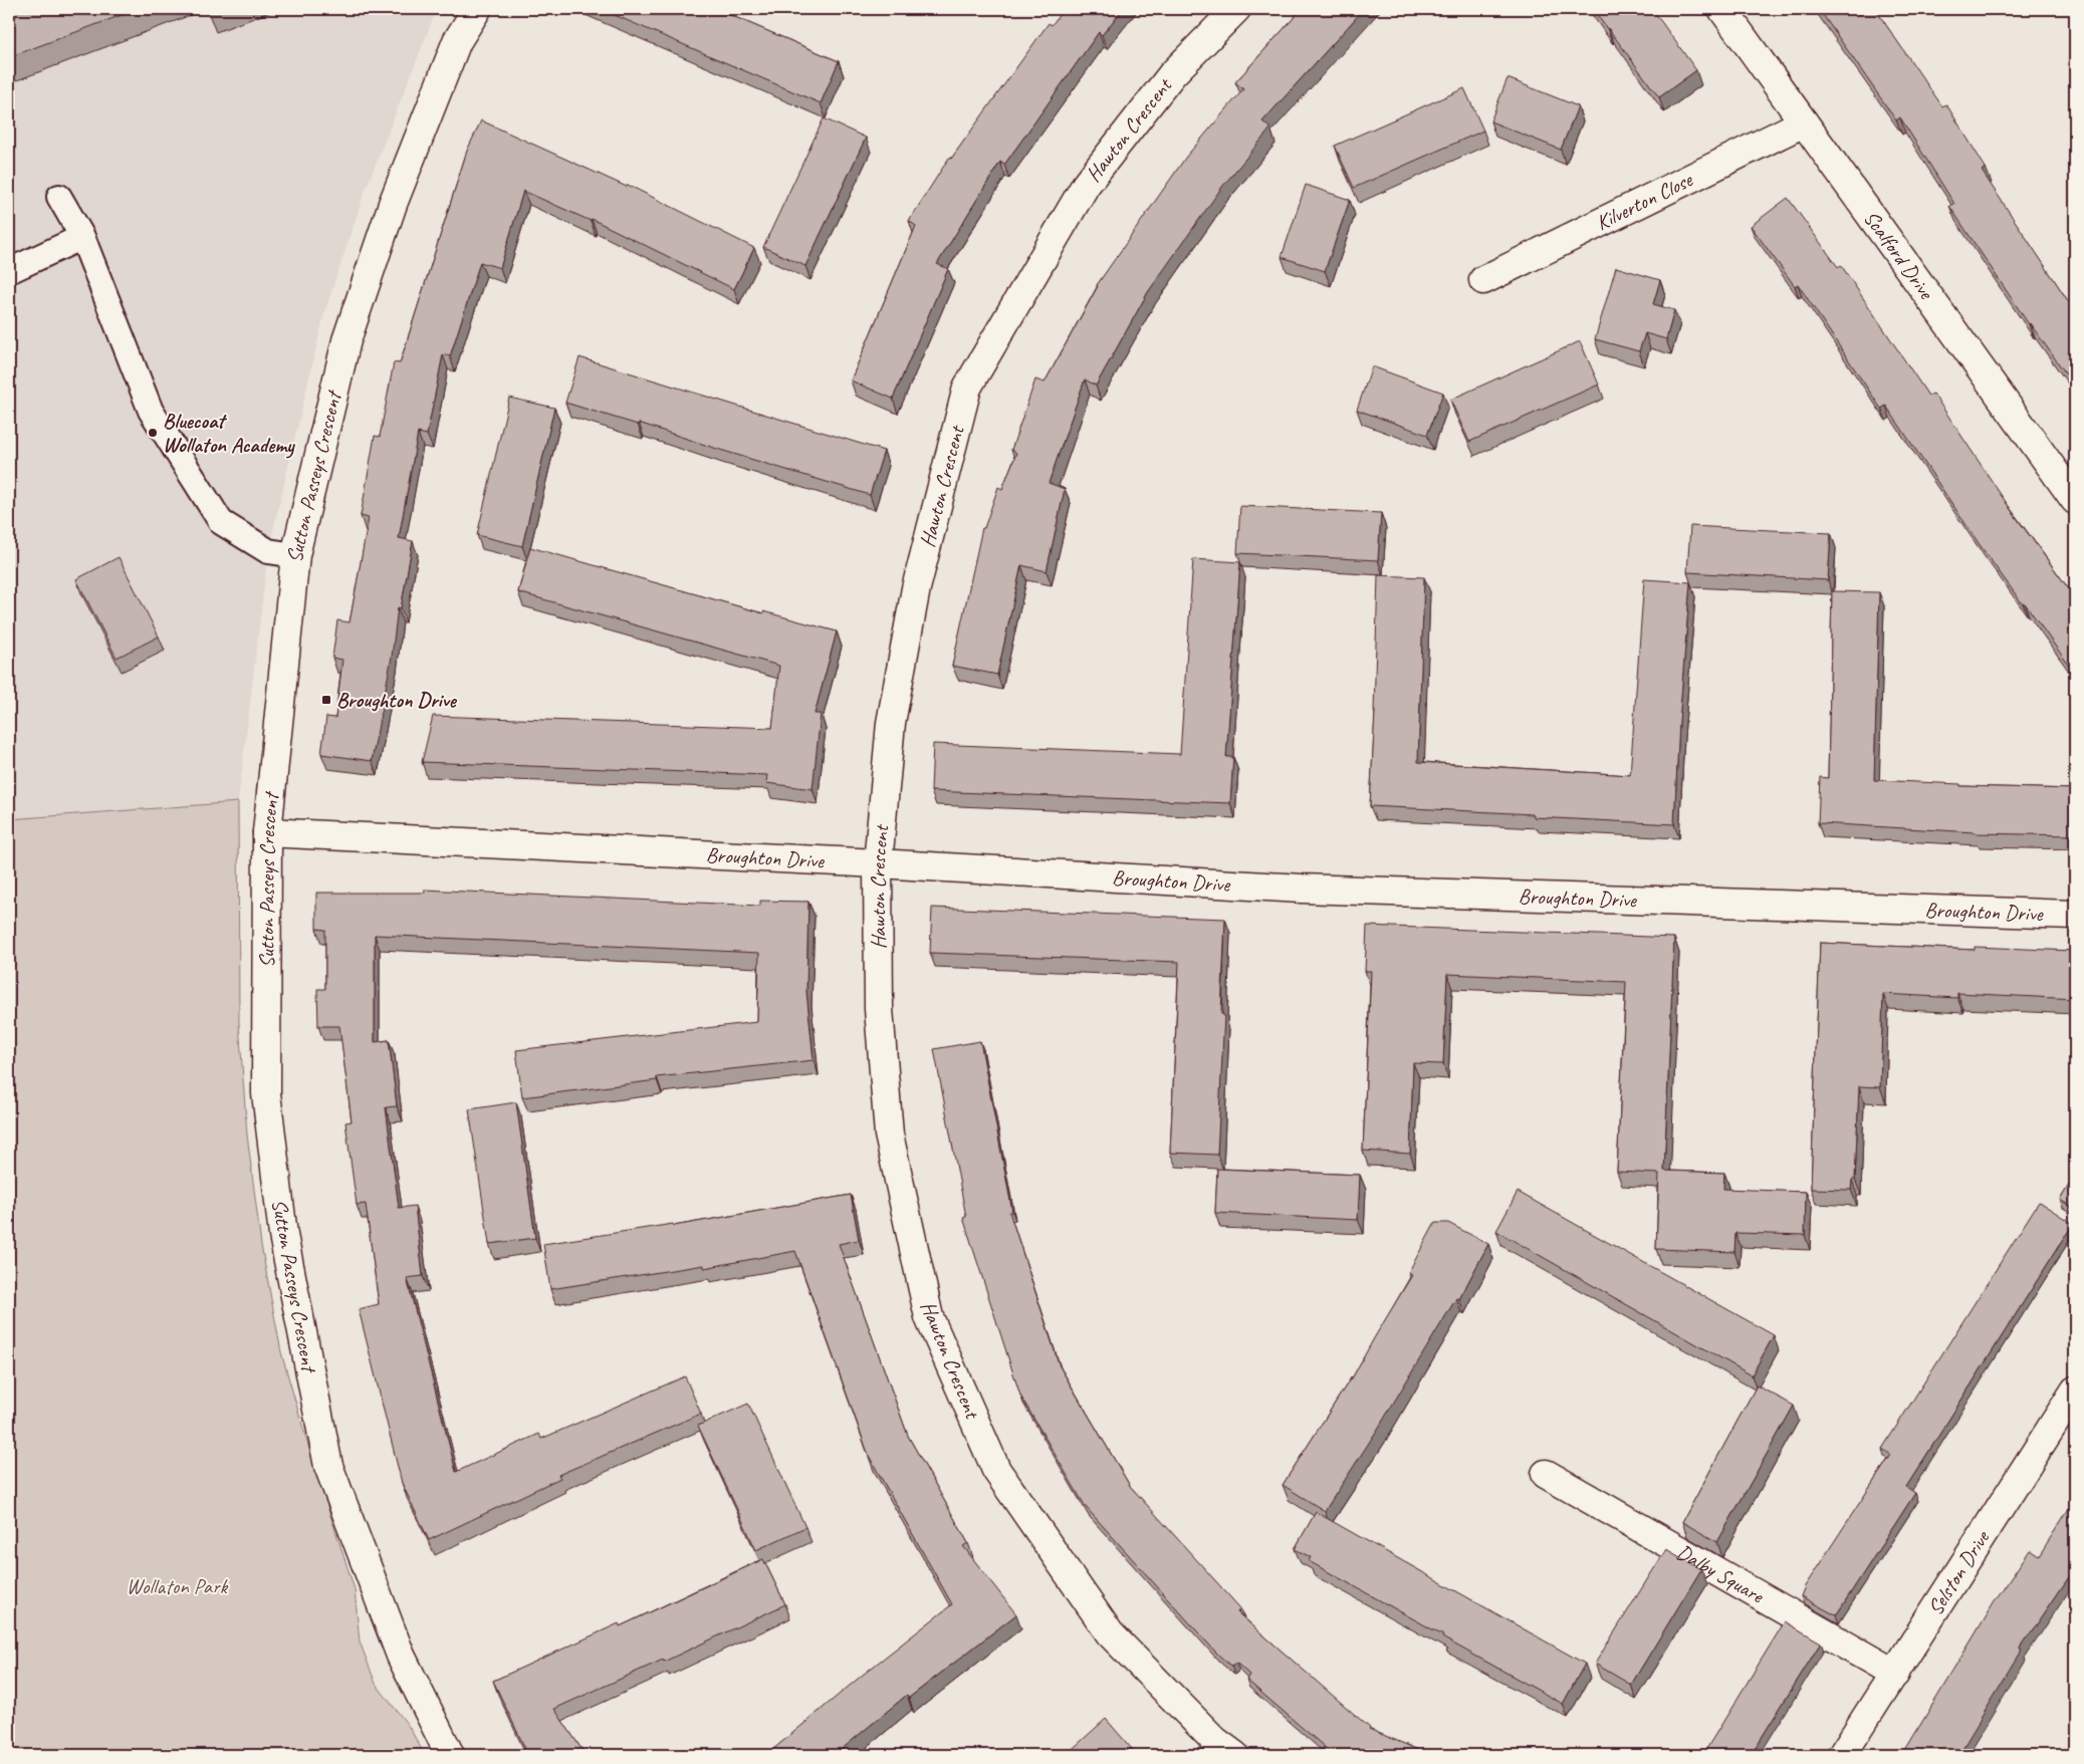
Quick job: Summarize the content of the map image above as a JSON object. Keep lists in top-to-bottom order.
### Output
{
  "streets": {
    "street": [
      "Hawton Crescent",
      "Kilverton Close",
      "Scalford Drive",
      "Sutton Passeys Crescent",
      "Broughton Drive",
      "Dalby Square",
      "Selston Drive"
    ]
  },
  "crossings": [
    ["Hawton Crescent", "Broughton Drive"],
    ["Kilverton Close", "Scalford Drive"],
    ["Sutton Passeys Crescent", "Broughton Drive"],
    ["Dalby Square", "Selston Drive"]
  ],
  "parks": ["Wollaton Park"],
  "places": {
    "other": ["Bluecoat Wollaton Academy"],
    "transit": ["Broughton Drive"]
  }
}
